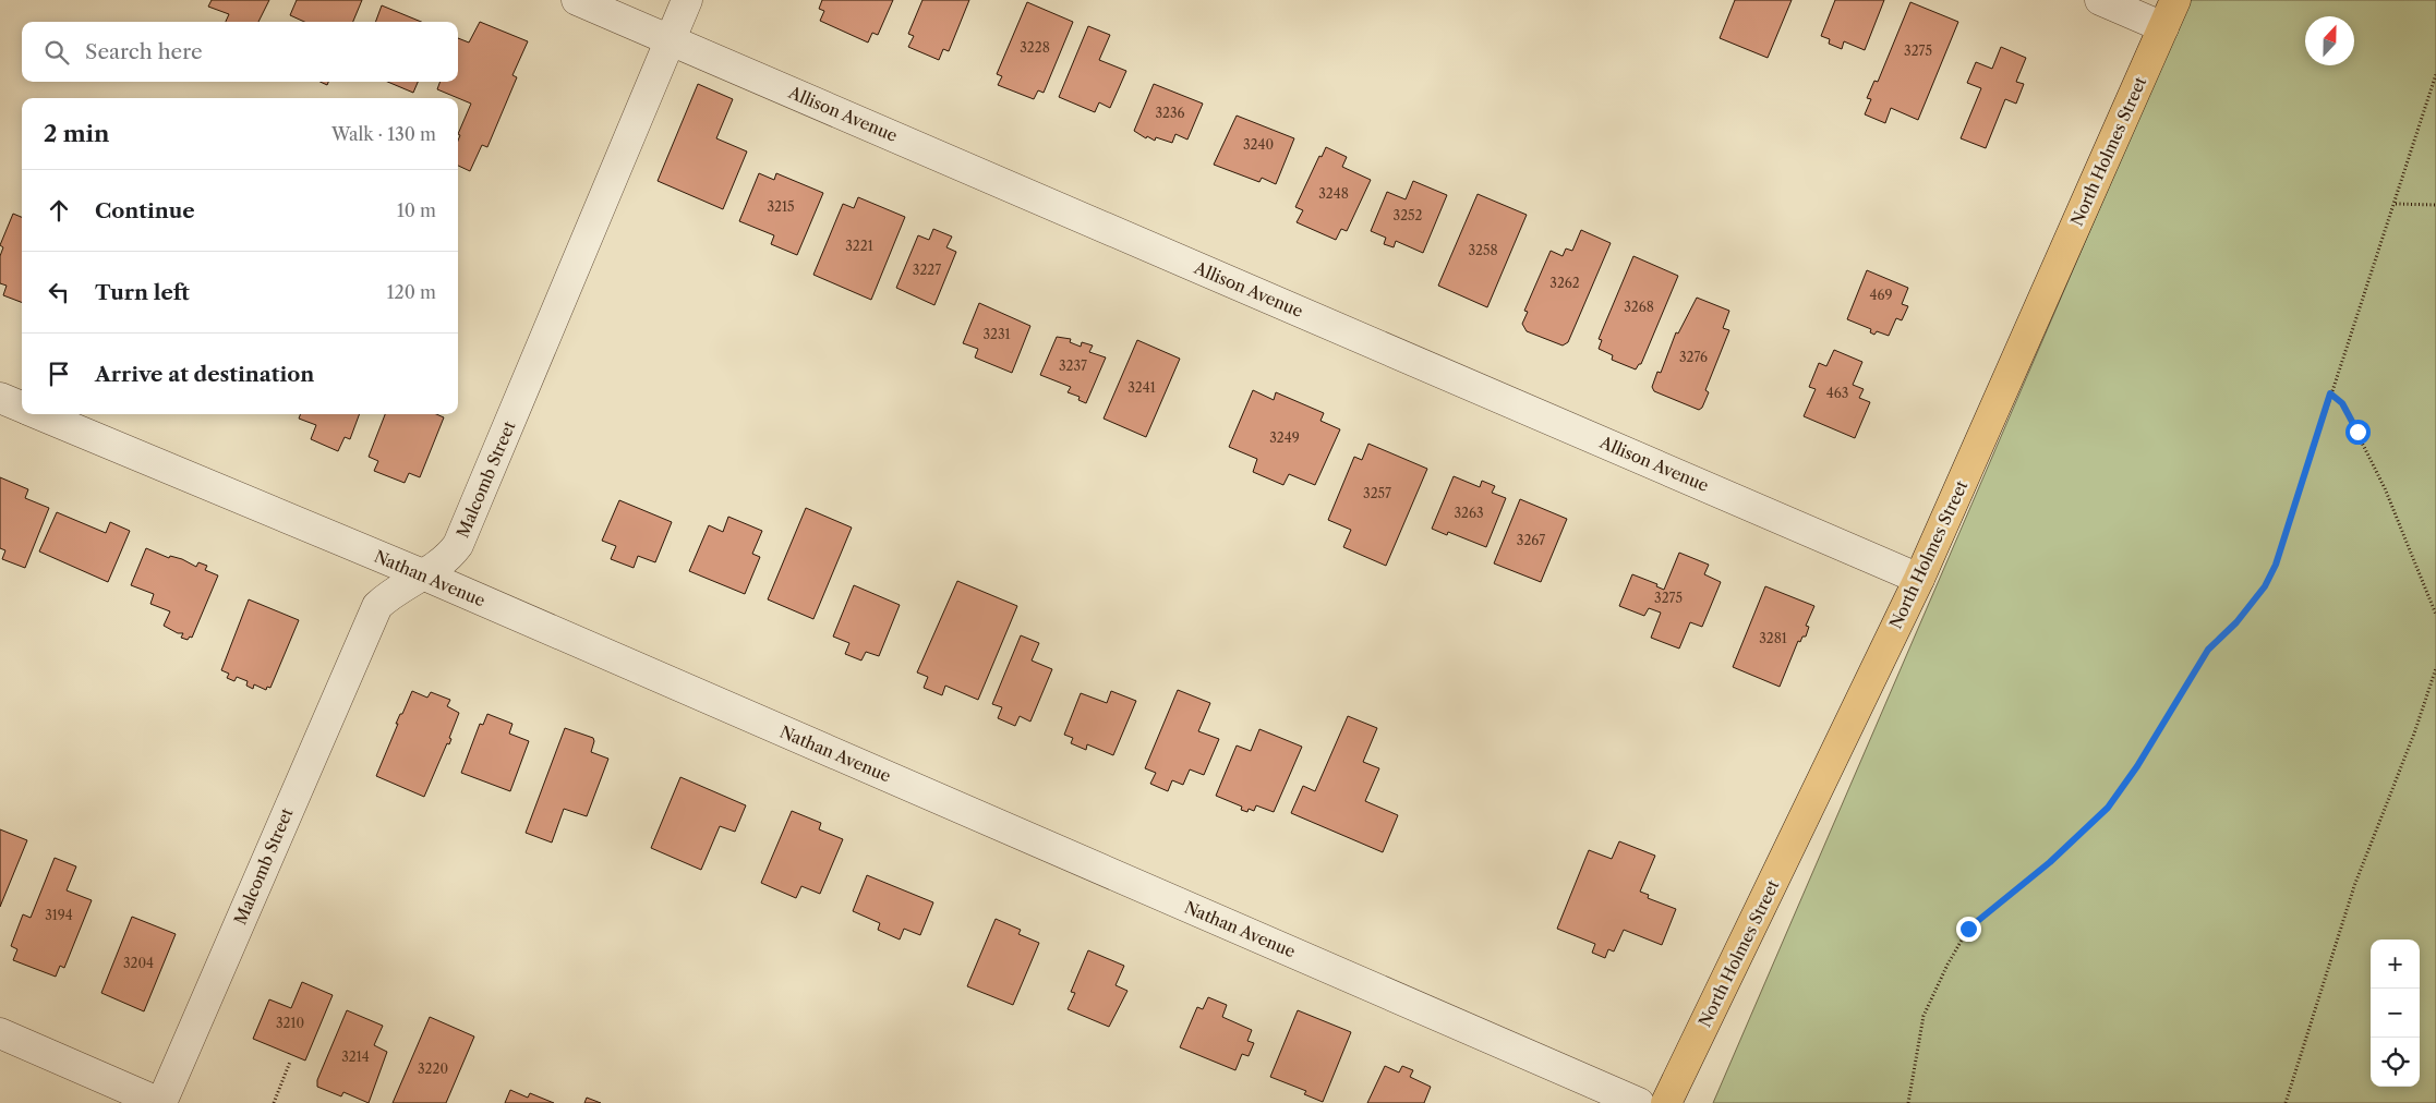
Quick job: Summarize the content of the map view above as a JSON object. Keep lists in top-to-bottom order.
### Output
{
  "streets": {
    "main road": ["North Holmes Street"],
    "street": ["Allison Avenue", "Malcomb Street", "Nathan Avenue"]
  },
  "crossings": [
    ["Allison Avenue", "North Holmes Street"],
    ["Allison Avenue", "Malcomb Street"],
    ["Malcomb Street", "Nathan Avenue"]
  ],
  "house_numbers": [
    "3228",
    "3275",
    "3236",
    "3240",
    "3248",
    "3215",
    "3252",
    "3221",
    "3258",
    "3227",
    "3262",
    "469",
    "3268",
    "3231",
    "3276",
    "3237",
    "3241",
    "463",
    "3249",
    "3257",
    "3263",
    "3267",
    "3275",
    "3281",
    "3194",
    "3204",
    "3210",
    "3214",
    "3220"
  ],
  "north": "top",
  "page": {
    "search": "Search here",
    "heading": ["2 min", "Walk · 130 m"],
    "list": [
      ["Continue", "10 m"],
      ["Turn left", "120 m"],
      "Arrive at destination"
    ],
    "map_buttons": ["+", "−"]
  }
}
